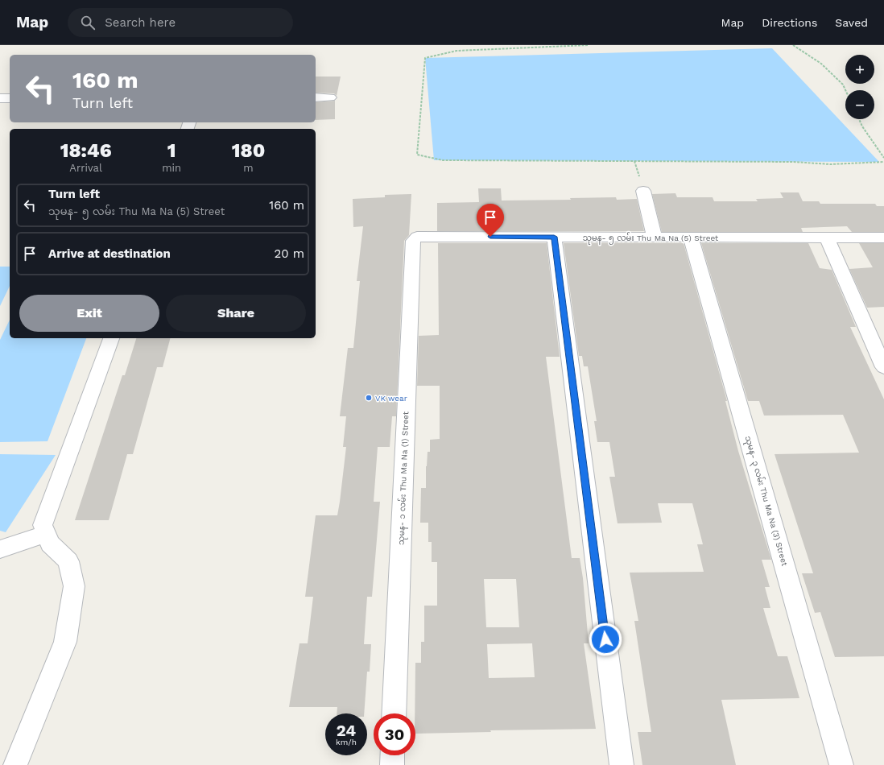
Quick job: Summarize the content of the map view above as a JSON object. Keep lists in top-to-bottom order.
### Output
{
  "streets": {
    "street": ["သုမန- ၅ လမ်း Thu Ma Na (5) Street", "သုမန- ၁ လမ်း Thu Ma Na (1) Street", "သုမန- ၃ လမ်း Thu Ma Na (3) Street"]
  },
  "crossings": [
    ["သုမန- ၅ လမ်း Thu Ma Na (5) Street", "သုမန- ၁ လမ်း Thu Ma Na (1) Street"],
    ["သုမန- ၅ လမ်း Thu Ma Na (5) Street", "သုမန- ၃ လမ်း Thu Ma Na (3) Street"]
  ],
  "places": ["VK wear"],
  "page": {
    "header": "Map",
    "search": "Search here",
    "nav": ["Map", "Directions", "Saved"],
    "map_buttons": ["+", "−"],
    "turn": ["160 m", "Turn left"],
    "eta": [
      "18:46",
      "Arrival",
      "1",
      "min",
      "180",
      "m"
    ],
    "list": [
      {
        "name": "Turn left",
        "note": "သုမန- ၅ လမ်း Thu Ma Na (5) Street",
        "value": "160 m"
      },
      {
        "name": "Arrive at destination",
        "value": "20 m"
      }
    ],
    "buttons": ["Exit", "Share"],
    "speed": "24 km/h",
    "limit": "30"
  }
}
